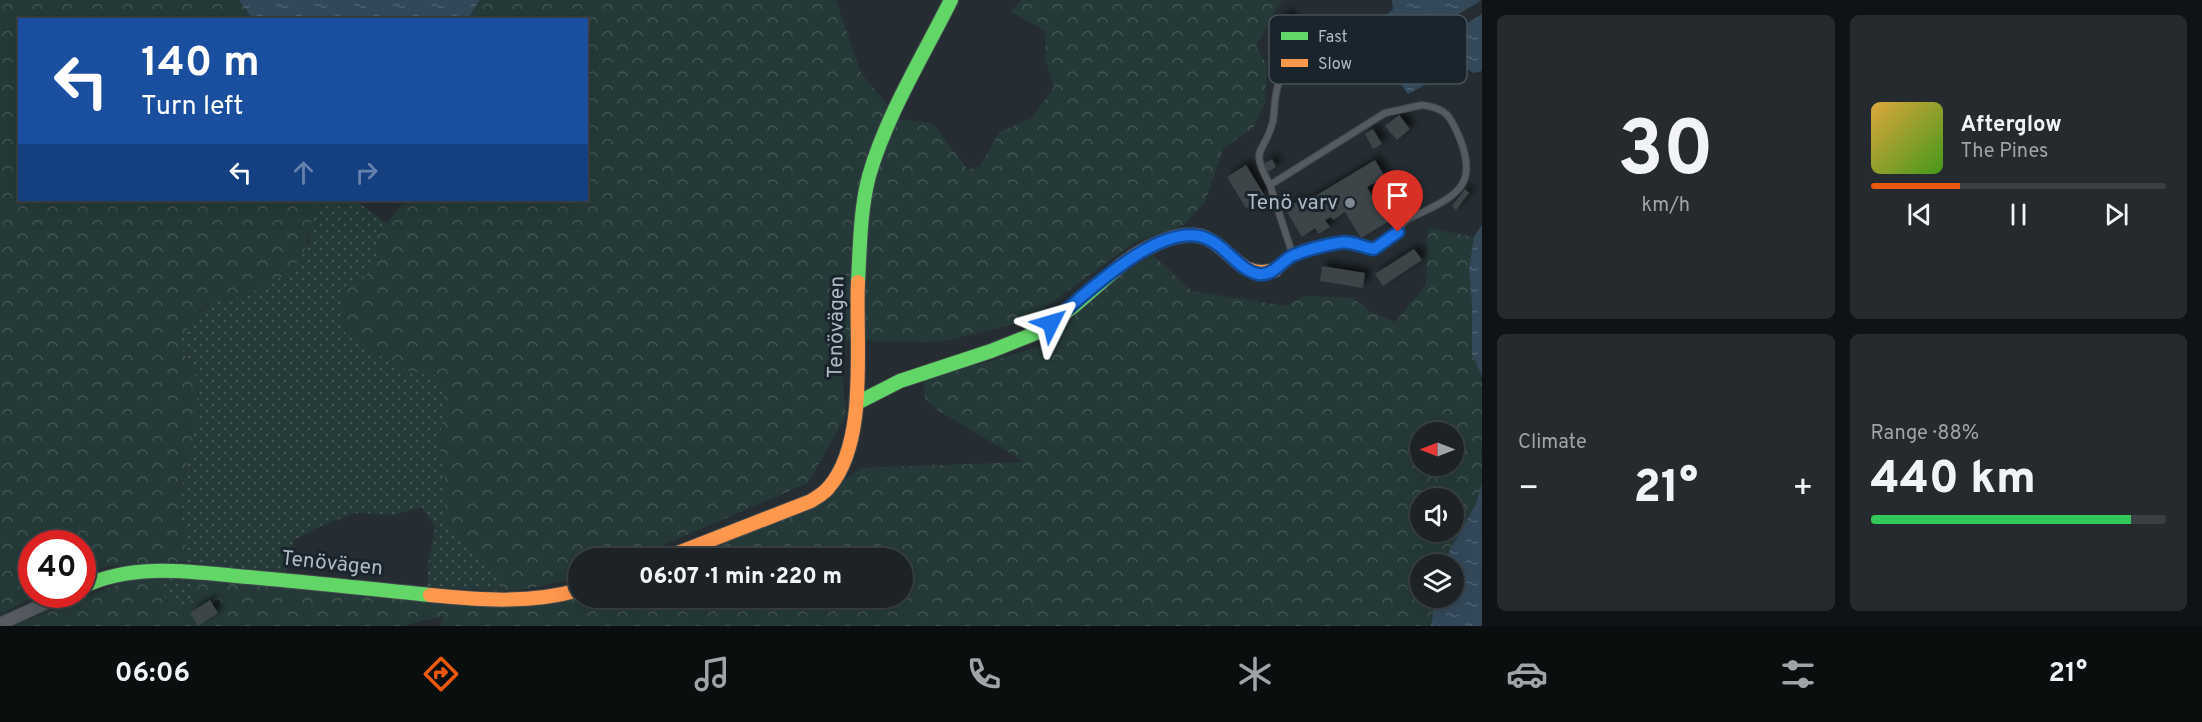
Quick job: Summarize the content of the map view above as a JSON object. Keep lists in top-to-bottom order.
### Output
{
  "streets": {
    "street": ["Tenövägen"]
  },
  "places": ["Tenö varv"],
  "legend": ["Fast", "Slow"],
  "north": "left",
  "page": {
    "tile": [
      ["30", "km/h"],
      "Climate",
      ["Range · 88%", "440 km"]
    ],
    "turn": ["140 m", "Turn left"],
    "song": ["Afterglow", "The Pines"],
    "heat": ["−", "21°", "+"],
    "limit": "40",
    "trip": "06:07 · 1 min · 220 m",
    "tabs": ["06:06", "21°"]
  }
}
